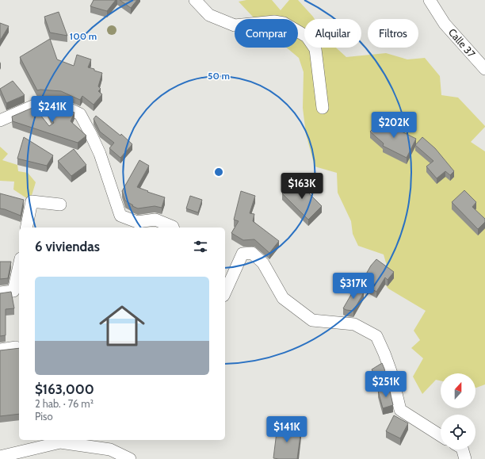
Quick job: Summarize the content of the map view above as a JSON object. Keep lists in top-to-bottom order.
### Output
{
  "streets": {
    "street": ["Calle 37"]
  },
  "north": "top",
  "page": {
    "chip": ["Comprar", "Alquilar", "Filtros"],
    "price": [
      "$241K",
      "$202K",
      "$163K",
      "$317K",
      "$251K",
      "$141K"
    ],
    "heading": "6 viviendas",
    "list": [
      {
        "name": "$163,000",
        "note": "2 hab. · 76 m² · Piso"
      }
    ]
  },
  "rings": ["100 m", "50 m"]
}
